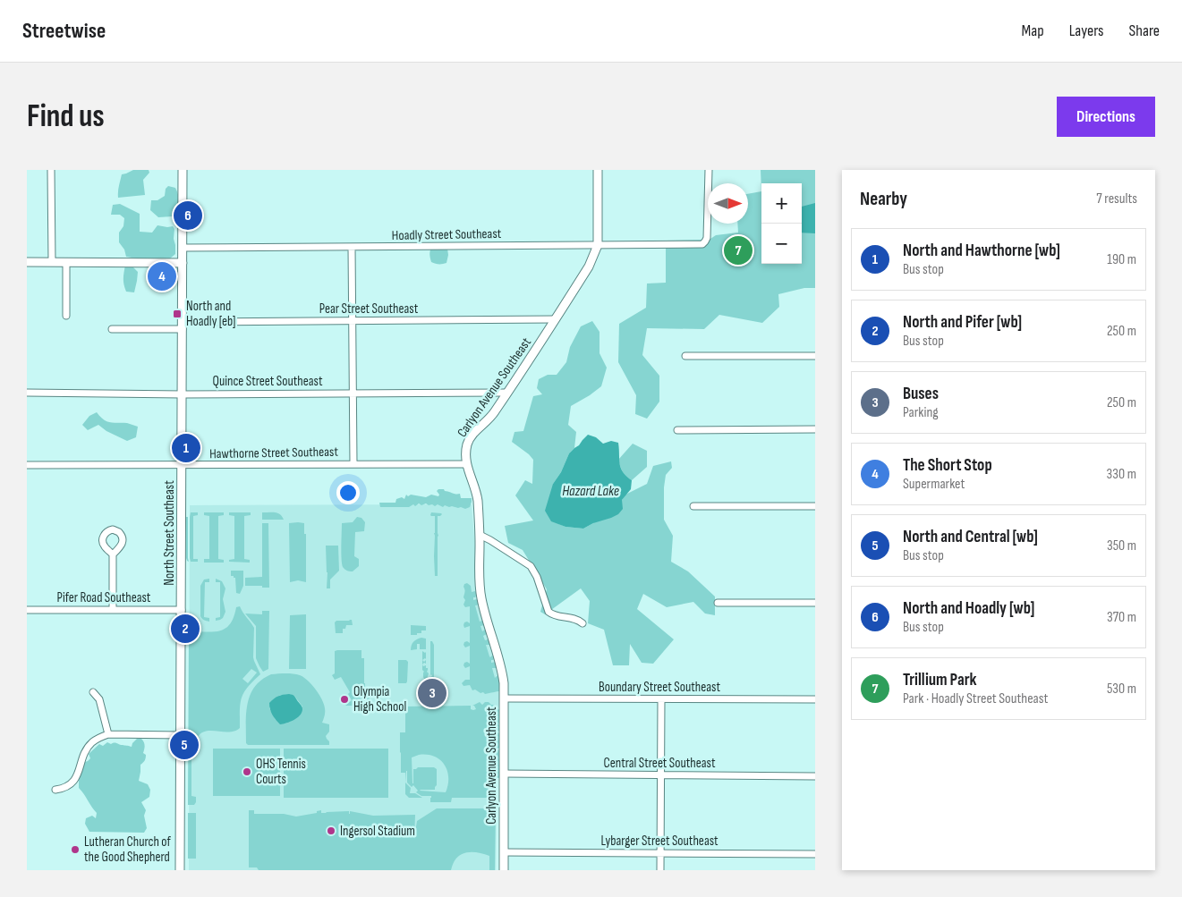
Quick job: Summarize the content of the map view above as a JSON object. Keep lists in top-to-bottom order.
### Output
{
  "streets": {
    "street": [
      "Hoadly Street Southeast",
      "Pear Street Southeast",
      "Quince Street Southeast",
      "Carlyon Avenue Southeast",
      "Hawthorne Street Southeast",
      "North Street Southeast",
      "Pifer Road Southeast",
      "Boundary Street Southeast",
      "Central Street Southeast",
      "Lybarger Street Southeast"
    ]
  },
  "crossings": [
    ["Hoadly Street Southeast", "Carlyon Avenue Southeast"],
    ["Hoadly Street Southeast", "North Street Southeast"],
    ["Pear Street Southeast", "Carlyon Avenue Southeast"],
    ["Pear Street Southeast", "North Street Southeast"],
    ["Quince Street Southeast", "Carlyon Avenue Southeast"],
    ["Quince Street Southeast", "North Street Southeast"],
    ["Carlyon Avenue Southeast", "Hawthorne Street Southeast"],
    ["Carlyon Avenue Southeast", "Boundary Street Southeast"],
    ["Carlyon Avenue Southeast", "Central Street Southeast"],
    ["Carlyon Avenue Southeast", "Lybarger Street Southeast"],
    ["Hawthorne Street Southeast", "North Street Southeast"],
    ["North Street Southeast", "Pifer Road Southeast"]
  ],
  "water": ["Hazard Lake"],
  "places": {
    "transit": ["North and Hoadly [eb]"],
    "other": [
      "Olympia High School",
      "OHS Tennis Courts",
      "Ingersol Stadium",
      "Lutheran Church of the Good Shepherd"
    ]
  },
  "north": "right",
  "page": {
    "header": "Streetwise",
    "nav": ["Map", "Layers", "Share"],
    "buttons": "Directions",
    "title": "Find us",
    "heading": ["Nearby", "7 results"],
    "map_buttons": ["+", "−"],
    "pins": [
      "6",
      "7",
      "4",
      "1",
      "2",
      "3",
      "5"
    ],
    "list": [
      {
        "mark": "1",
        "name": "North and Hawthorne [wb]",
        "note": "Bus stop",
        "value": "190 m"
      },
      {
        "mark": "2",
        "name": "North and Pifer [wb]",
        "note": "Bus stop",
        "value": "250 m"
      },
      {
        "mark": "3",
        "name": "Buses",
        "note": "Parking",
        "value": "250 m"
      },
      {
        "mark": "4",
        "name": "The Short Stop",
        "note": "Supermarket",
        "value": "330 m"
      },
      {
        "mark": "5",
        "name": "North and Central [wb]",
        "note": "Bus stop",
        "value": "350 m"
      },
      {
        "mark": "6",
        "name": "North and Hoadly [wb]",
        "note": "Bus stop",
        "value": "370 m"
      },
      {
        "mark": "7",
        "name": "Trillium Park",
        "note": "Park · Hoadly Street Southeast",
        "value": "530 m"
      }
    ]
  }
}
